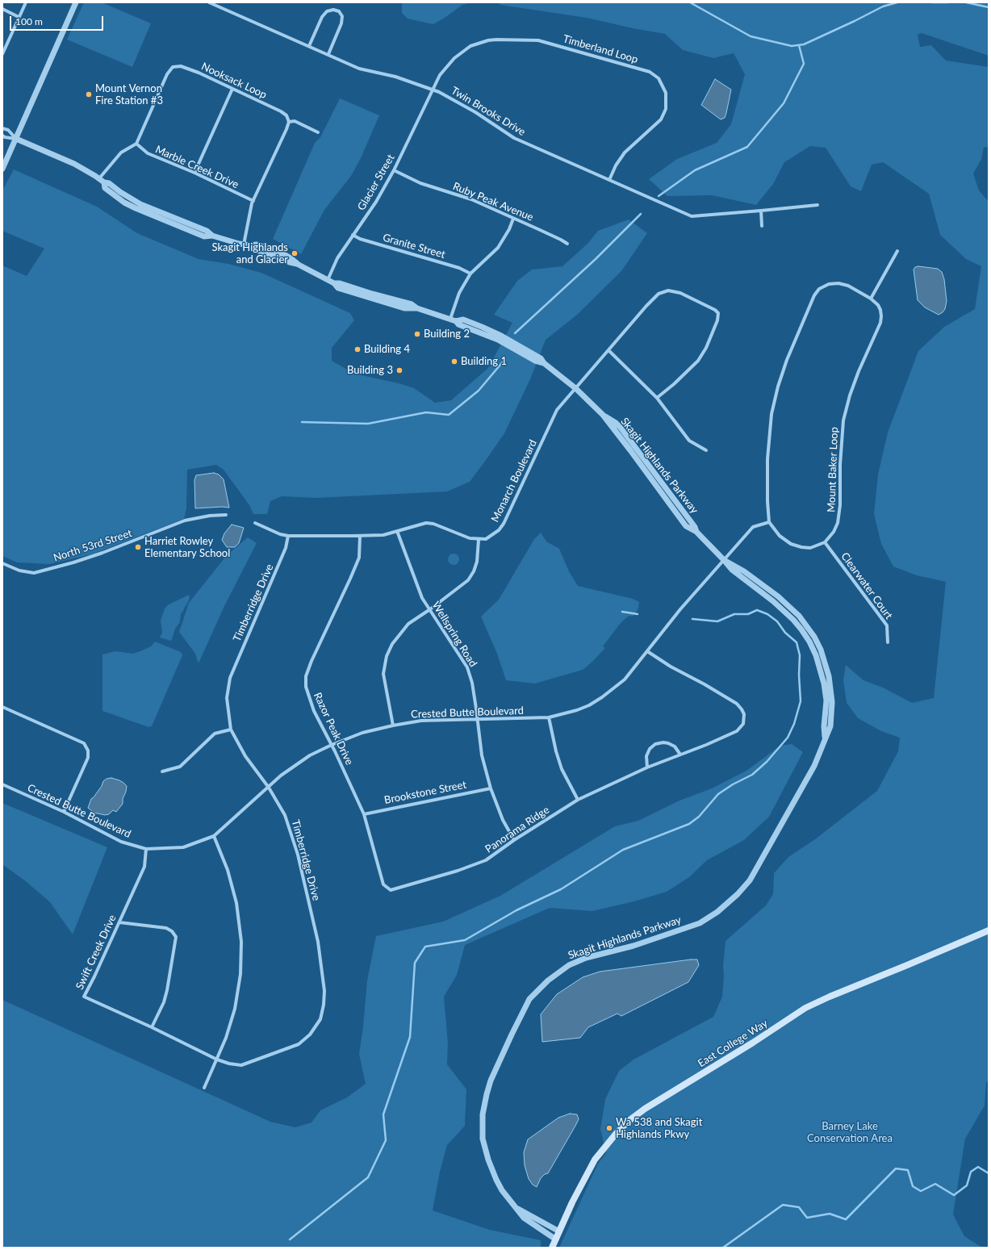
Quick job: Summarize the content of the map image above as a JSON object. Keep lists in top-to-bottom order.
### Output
{
  "streets": {
    "main road": ["East College Way"],
    "street": [
      "Timberland Loop",
      "Nooksack Loop",
      "Twin Brooks Drive",
      "Marble Creek Drive",
      "Glacier Street",
      "Ruby Peak Avenue",
      "Granite Street",
      "Skagit Highlands Parkway",
      "Mount Baker Loop",
      "Monarch Boulevard",
      "North 53rd Street",
      "Clearwater Court",
      "Timberridge Drive",
      "Wellspring Road",
      "Crested Butte Boulevard",
      "Razor Peak Drive",
      "Brookstone Street",
      "Panorama Ridge",
      "Swift Creek Drive"
    ]
  },
  "crossings": [
    ["Timberland Loop", "Twin Brooks Drive"],
    ["Timberland Loop", "Glacier Street"],
    ["Nooksack Loop", "Marble Creek Drive"],
    ["Twin Brooks Drive", "Glacier Street"],
    ["Glacier Street", "Ruby Peak Avenue"],
    ["Glacier Street", "Granite Street"],
    ["Glacier Street", "Skagit Highlands Parkway"],
    ["Skagit Highlands Parkway", "Monarch Boulevard"],
    ["Skagit Highlands Parkway", "Crested Butte Boulevard"],
    ["Skagit Highlands Parkway", "East College Way"],
    ["Mount Baker Loop", "Clearwater Court"],
    ["Timberridge Drive", "Crested Butte Boulevard"],
    ["Timberridge Drive", "Swift Creek Drive"],
    ["Wellspring Road", "Crested Butte Boulevard"],
    ["Wellspring Road", "Brookstone Street"],
    ["Wellspring Road", "Panorama Ridge"],
    ["Crested Butte Boulevard", "Razor Peak Drive"],
    ["Crested Butte Boulevard", "Panorama Ridge"],
    ["Crested Butte Boulevard", "Swift Creek Drive"],
    ["Razor Peak Drive", "Brookstone Street"],
    ["Razor Peak Drive", "Panorama Ridge"]
  ],
  "parks": ["Barney Lake Conservation Area"],
  "places": [
    "Mount Vernon Fire Station #3",
    "Skagit Highlands and Glacier",
    "Building 2",
    "Building 4",
    "Building 1",
    "Building 3",
    "Harriet Rowley Elementary School",
    "Wa 538 and Skagit Highlands Pkwy"
  ],
  "scale_bar": "100 m"
}
